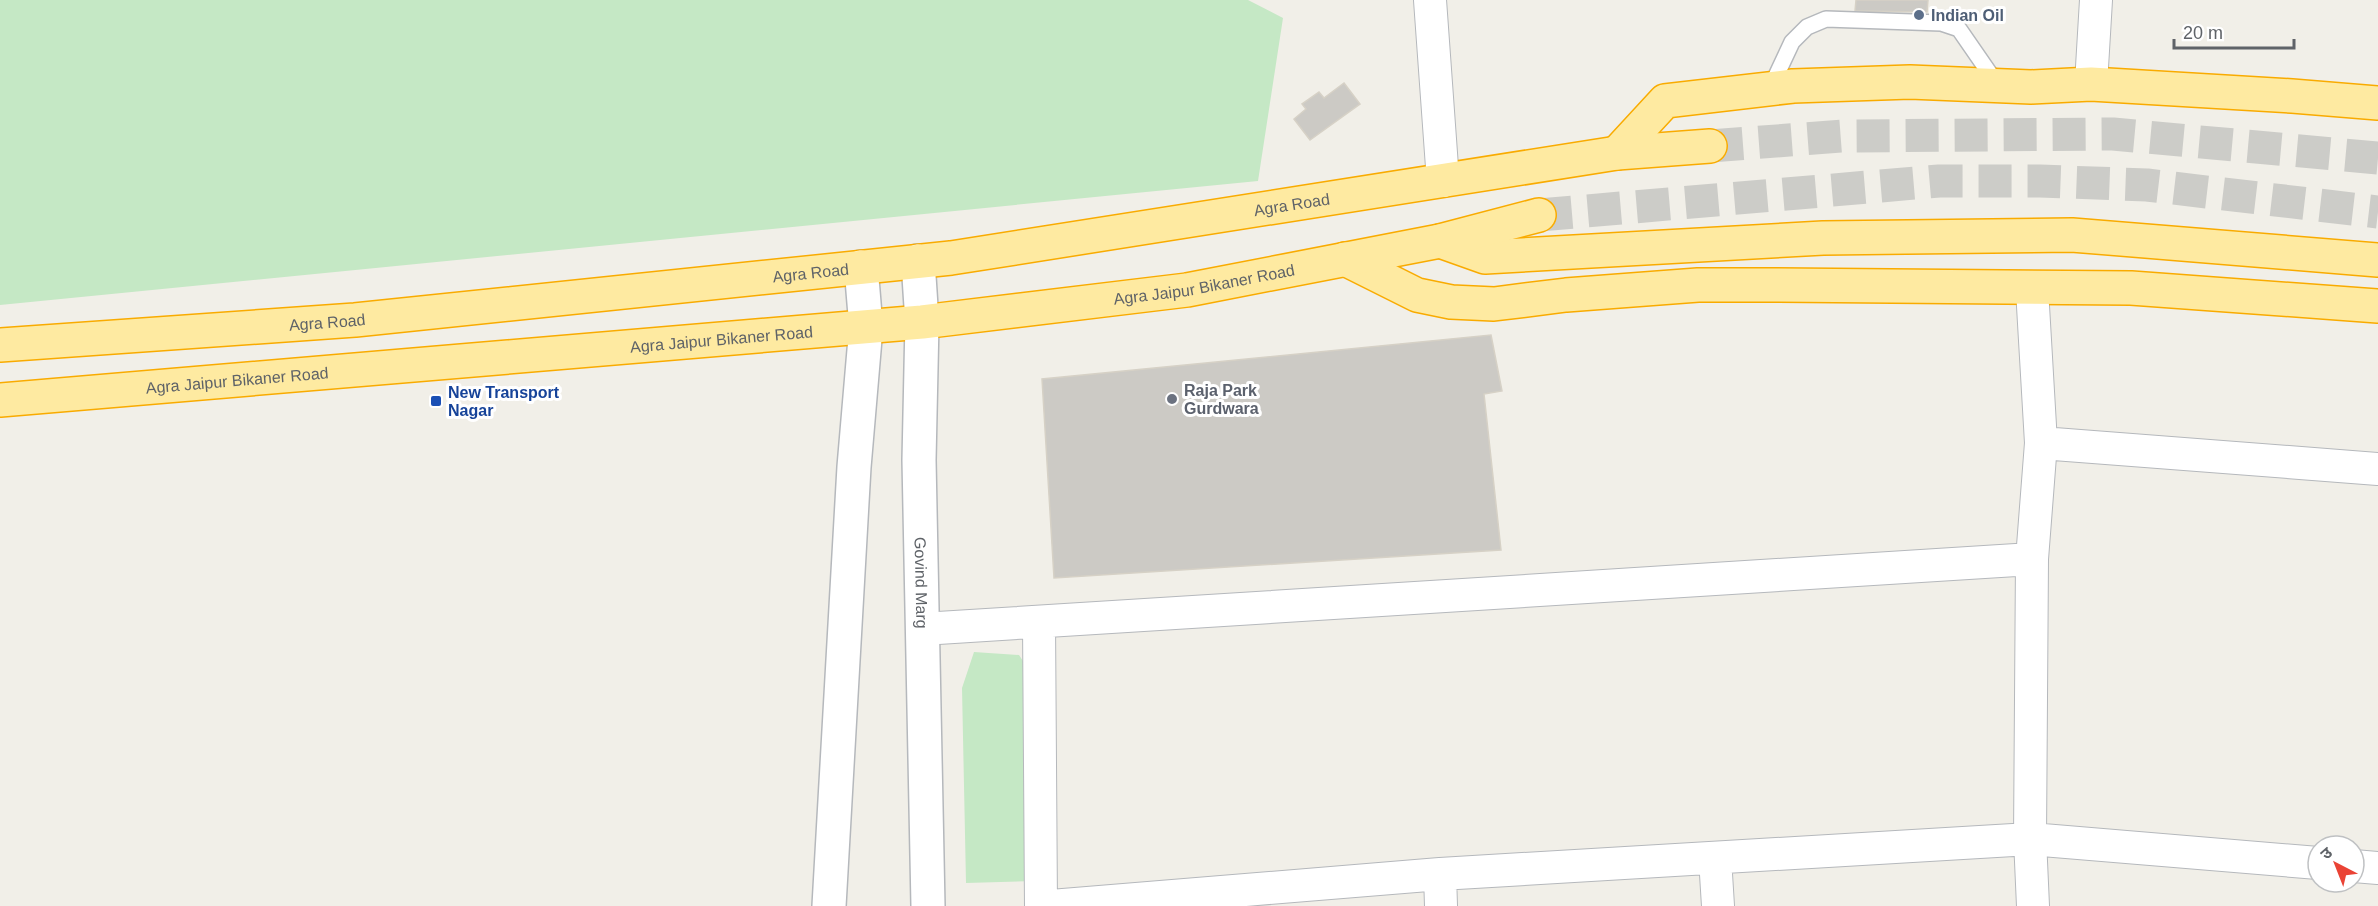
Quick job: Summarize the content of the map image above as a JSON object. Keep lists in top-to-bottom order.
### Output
{
  "streets": {
    "highway": ["Agra Road", "Agra Jaipur Bikaner Road"],
    "street": ["Govind Marg"]
  },
  "crossings": [
    ["Agra Road", "Govind Marg"],
    ["Agra Jaipur Bikaner Road", "Govind Marg"]
  ],
  "places": {
    "other": ["Indian Oil", "Raja Park Gurdwara"],
    "transit": ["New Transport Nagar"]
  },
  "scale_bar": "20 m",
  "north": "top left"
}
